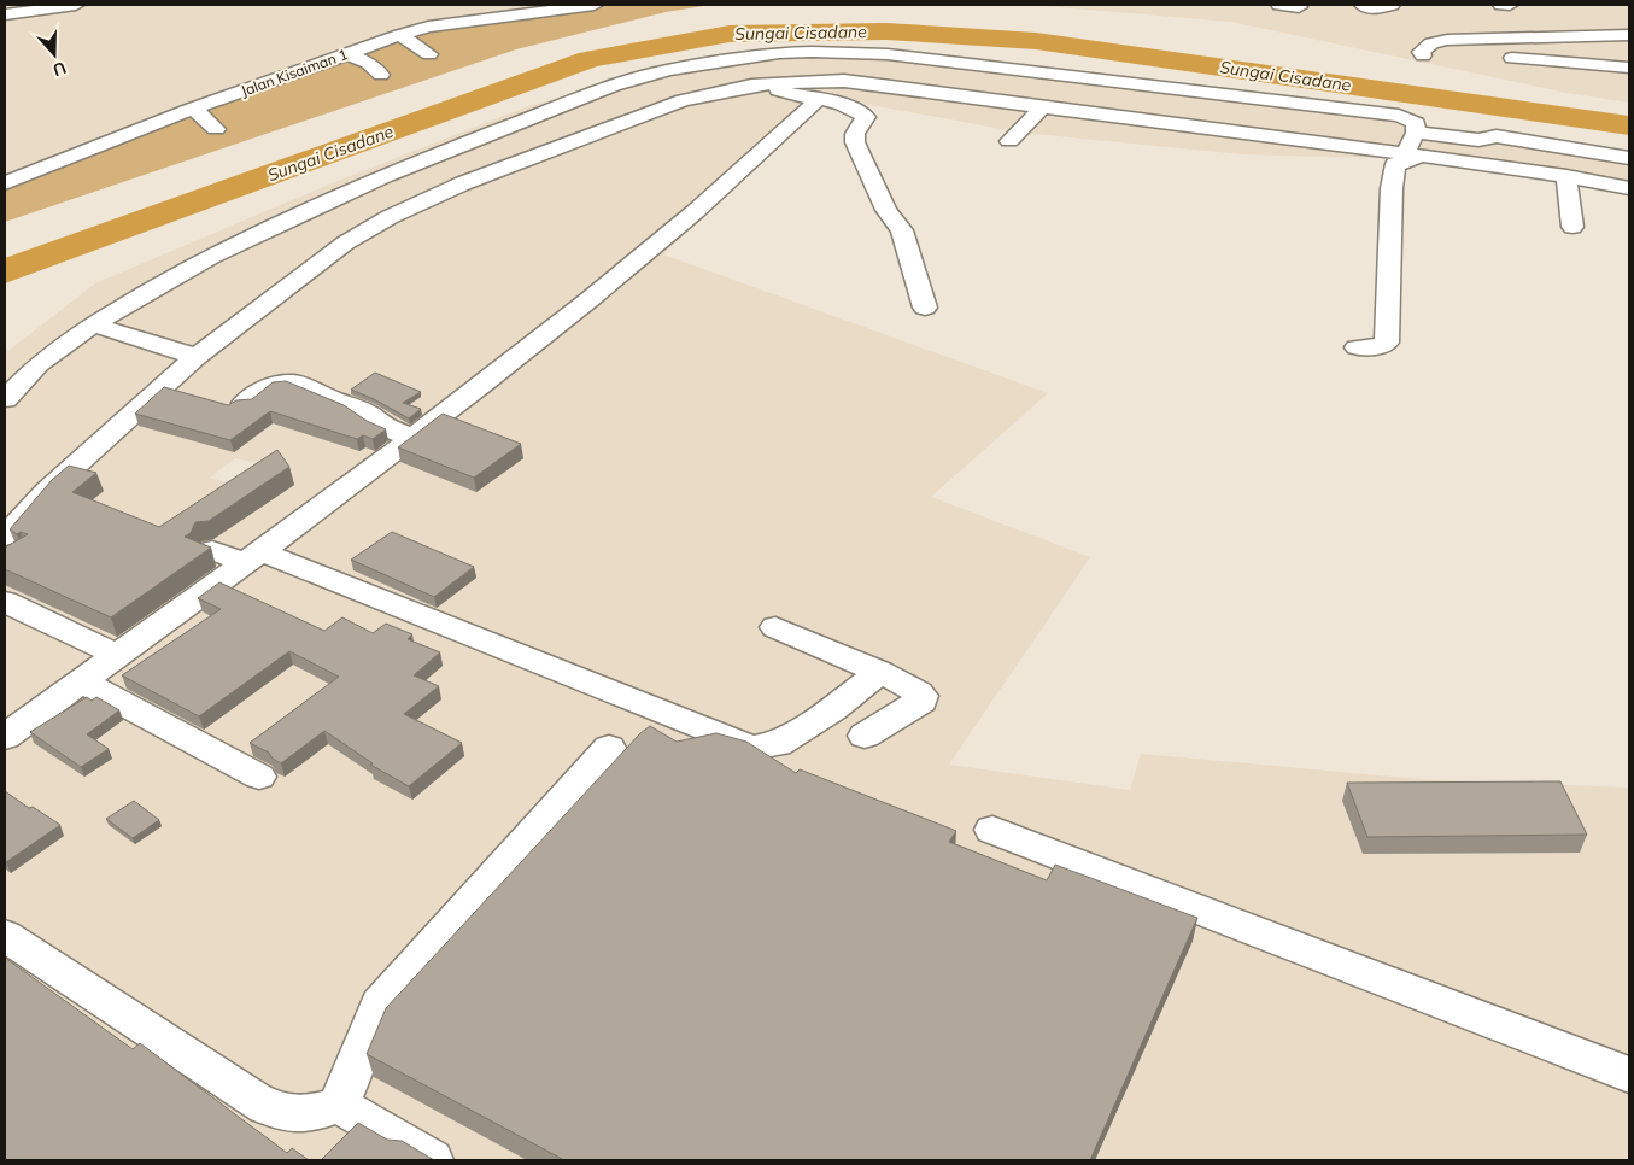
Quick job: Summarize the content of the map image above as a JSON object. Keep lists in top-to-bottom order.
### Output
{
  "streets": {
    "street": ["Jalan Kisaiman 1"]
  },
  "water": ["Sungai Cisadane"],
  "north": "bottom"
}
